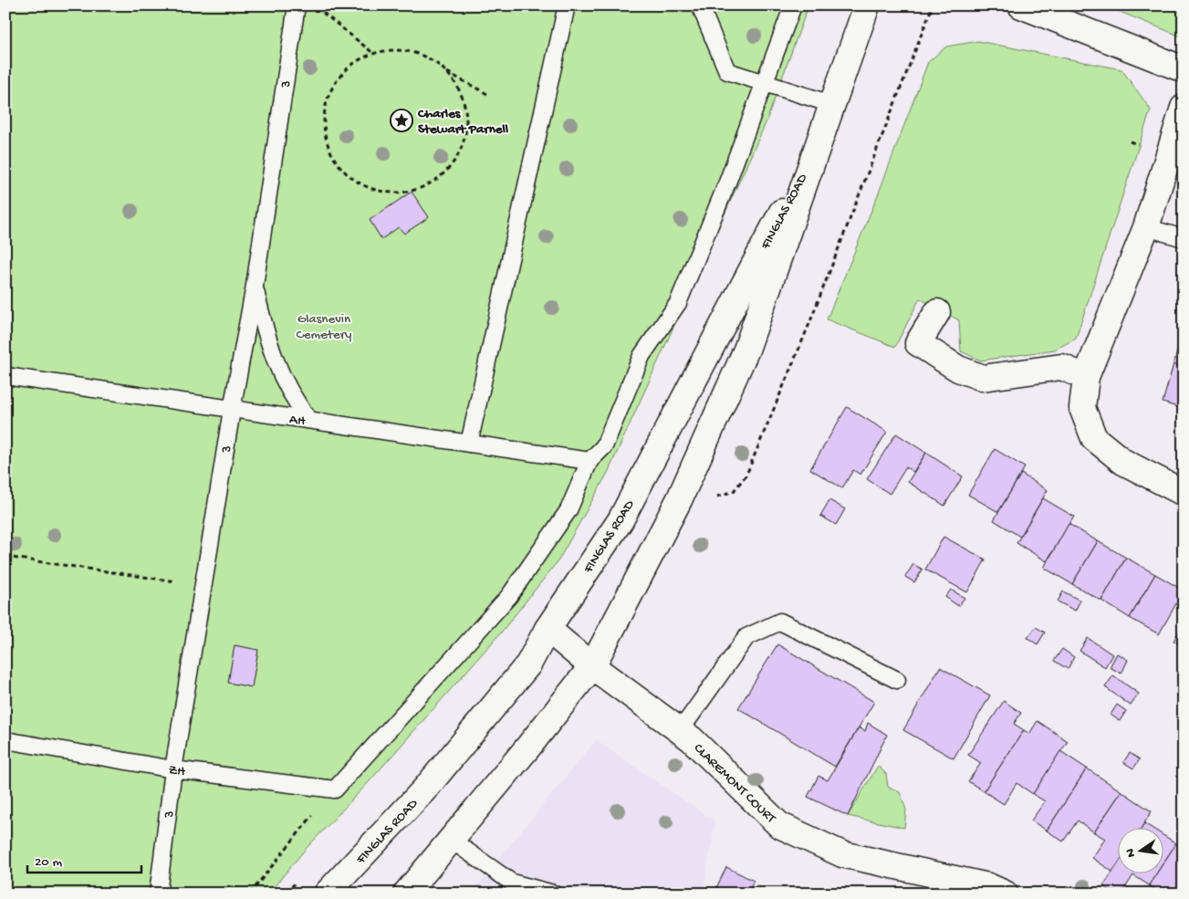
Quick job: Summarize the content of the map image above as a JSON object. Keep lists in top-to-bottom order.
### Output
{
  "streets": {
    "main road": ["FINGLAS ROAD", "CLAREMONT COURT"],
    "lane": ["3", "AH", "ZH"]
  },
  "crossings": [
    ["3", "AH"],
    ["3", "ZH"],
    ["FINGLAS ROAD", "CLAREMONT COURT"]
  ],
  "parks": ["Glasnevin Cemetery"],
  "places": {
    "place": ["Charles Stewart Parnell"]
  },
  "scale_bar": "20 m",
  "north": "left"
}
